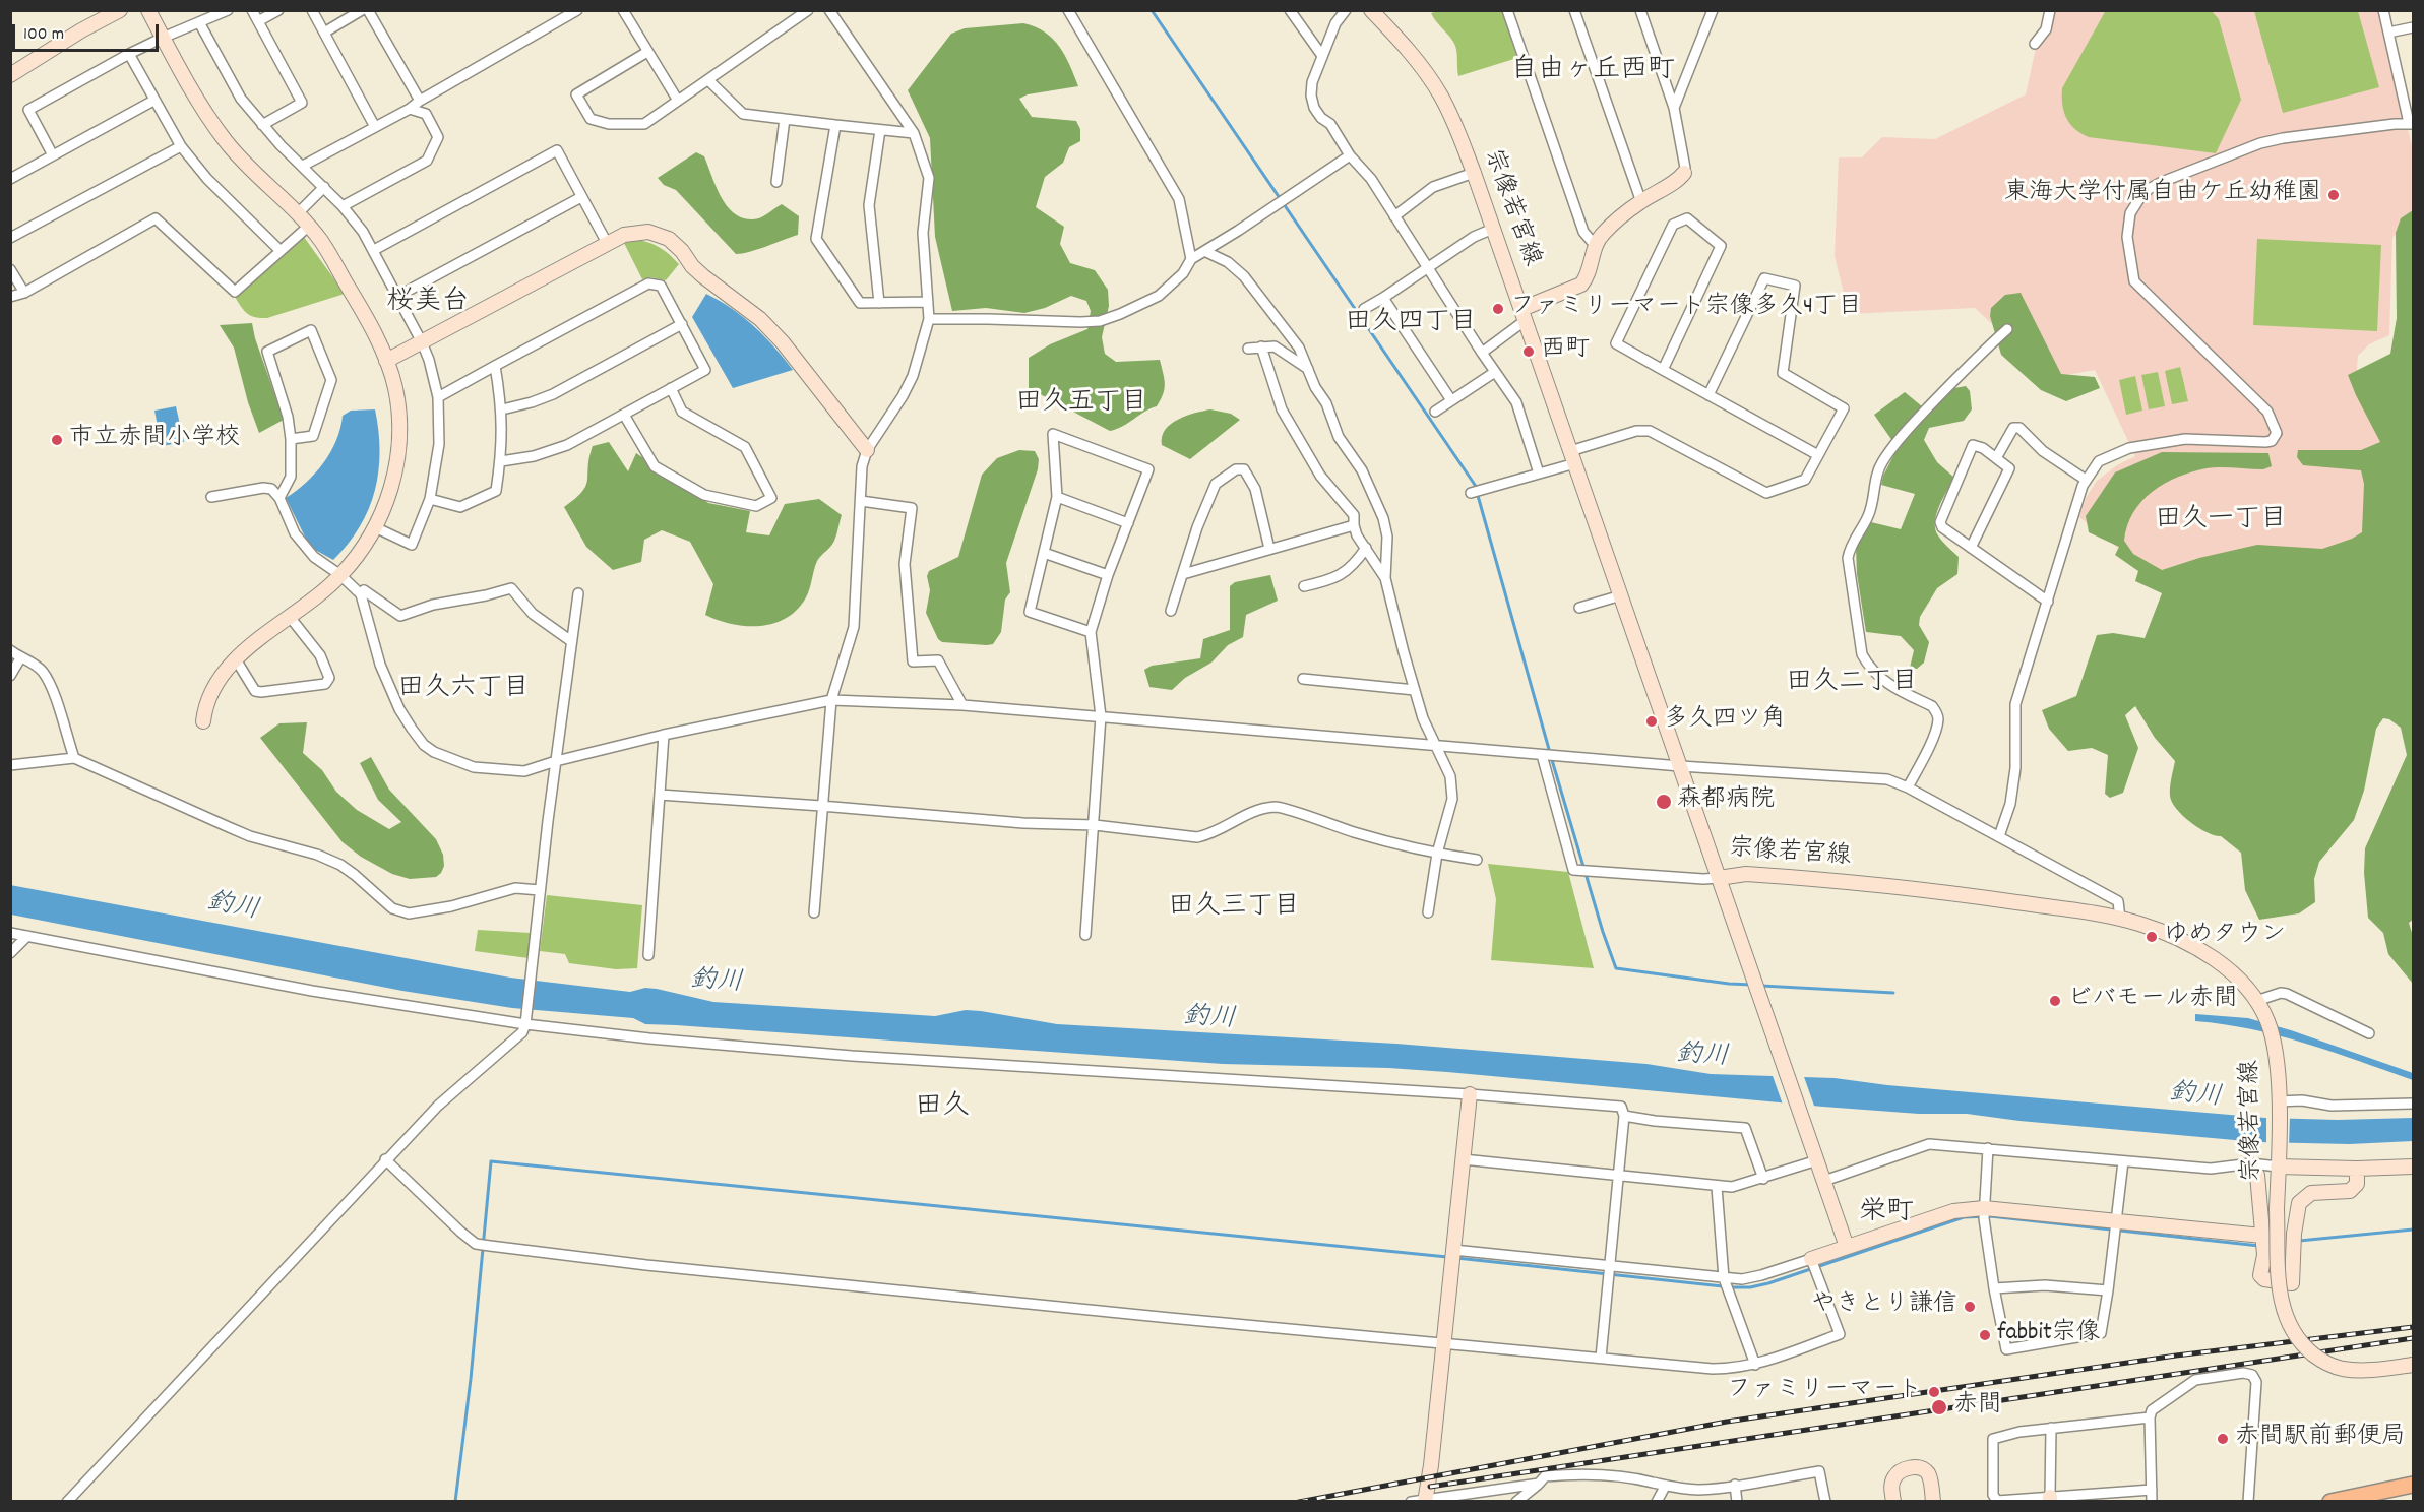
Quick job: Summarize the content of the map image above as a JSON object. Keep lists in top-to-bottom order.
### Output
{
  "streets": {
    "street": ["宗像若宮線"]
  },
  "districts": [
    "自由ヶ丘西町",
    "桜美台",
    "田久四丁目",
    "田久五丁目",
    "田久一丁目",
    "田久二丁目",
    "田久六丁目",
    "田久三丁目",
    "田久",
    "栄町"
  ],
  "water": ["釣川"],
  "places": [
    "東海大学付属自由ケ丘幼稚園",
    "ファミリーマート宗像多久4丁目",
    "西町",
    "市立赤間小学校",
    "多久四ツ角",
    "森都病院",
    "ゆめタウン",
    "ビバモール赤間",
    "やきとり謙信",
    "fabbit宗像",
    "ファミリーマート",
    "赤間",
    "赤間駅前郵便局"
  ],
  "scale_bar": "100 m"
}
